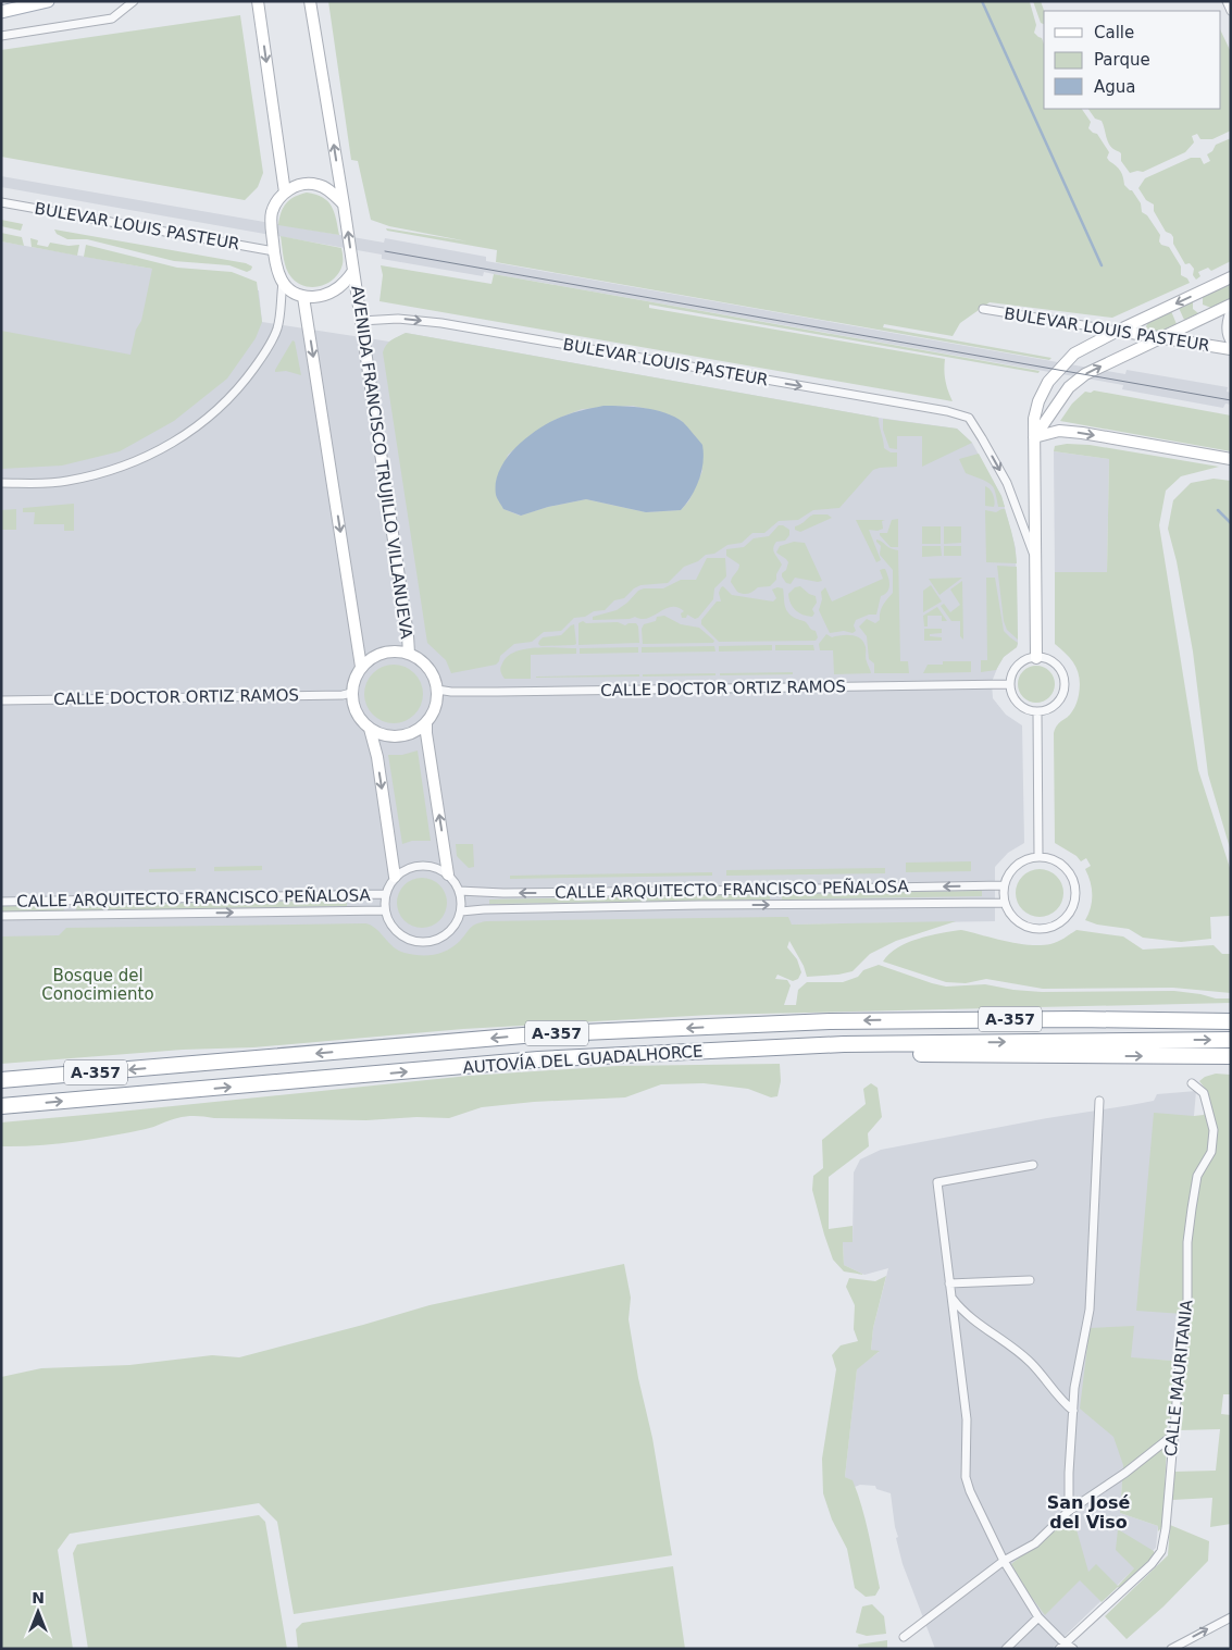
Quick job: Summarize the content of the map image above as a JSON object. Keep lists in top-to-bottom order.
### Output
{
  "streets": {
    "highway": ["A-357", "AUTOVÍA DEL GUADALHORCE"],
    "street": [
      "BULEVAR LOUIS PASTEUR",
      "AVENIDA FRANCISCO TRUJILLO VILLANUEVA",
      "CALLE DOCTOR ORTIZ RAMOS",
      "CALLE ARQUITECTO FRANCISCO PEÑALOSA",
      "CALLE MAURITANIA"
    ]
  },
  "crossings": [
    ["BULEVAR LOUIS PASTEUR", "AVENIDA FRANCISCO TRUJILLO VILLANUEVA"],
    ["AVENIDA FRANCISCO TRUJILLO VILLANUEVA", "CALLE DOCTOR ORTIZ RAMOS"]
  ],
  "one_way": ["BULEVAR LOUIS PASTEUR"],
  "districts": ["San José del Viso"],
  "parks": ["Bosque del Conocimiento"],
  "legend": ["Calle", "Parque", "Agua"],
  "north": "top"
}
